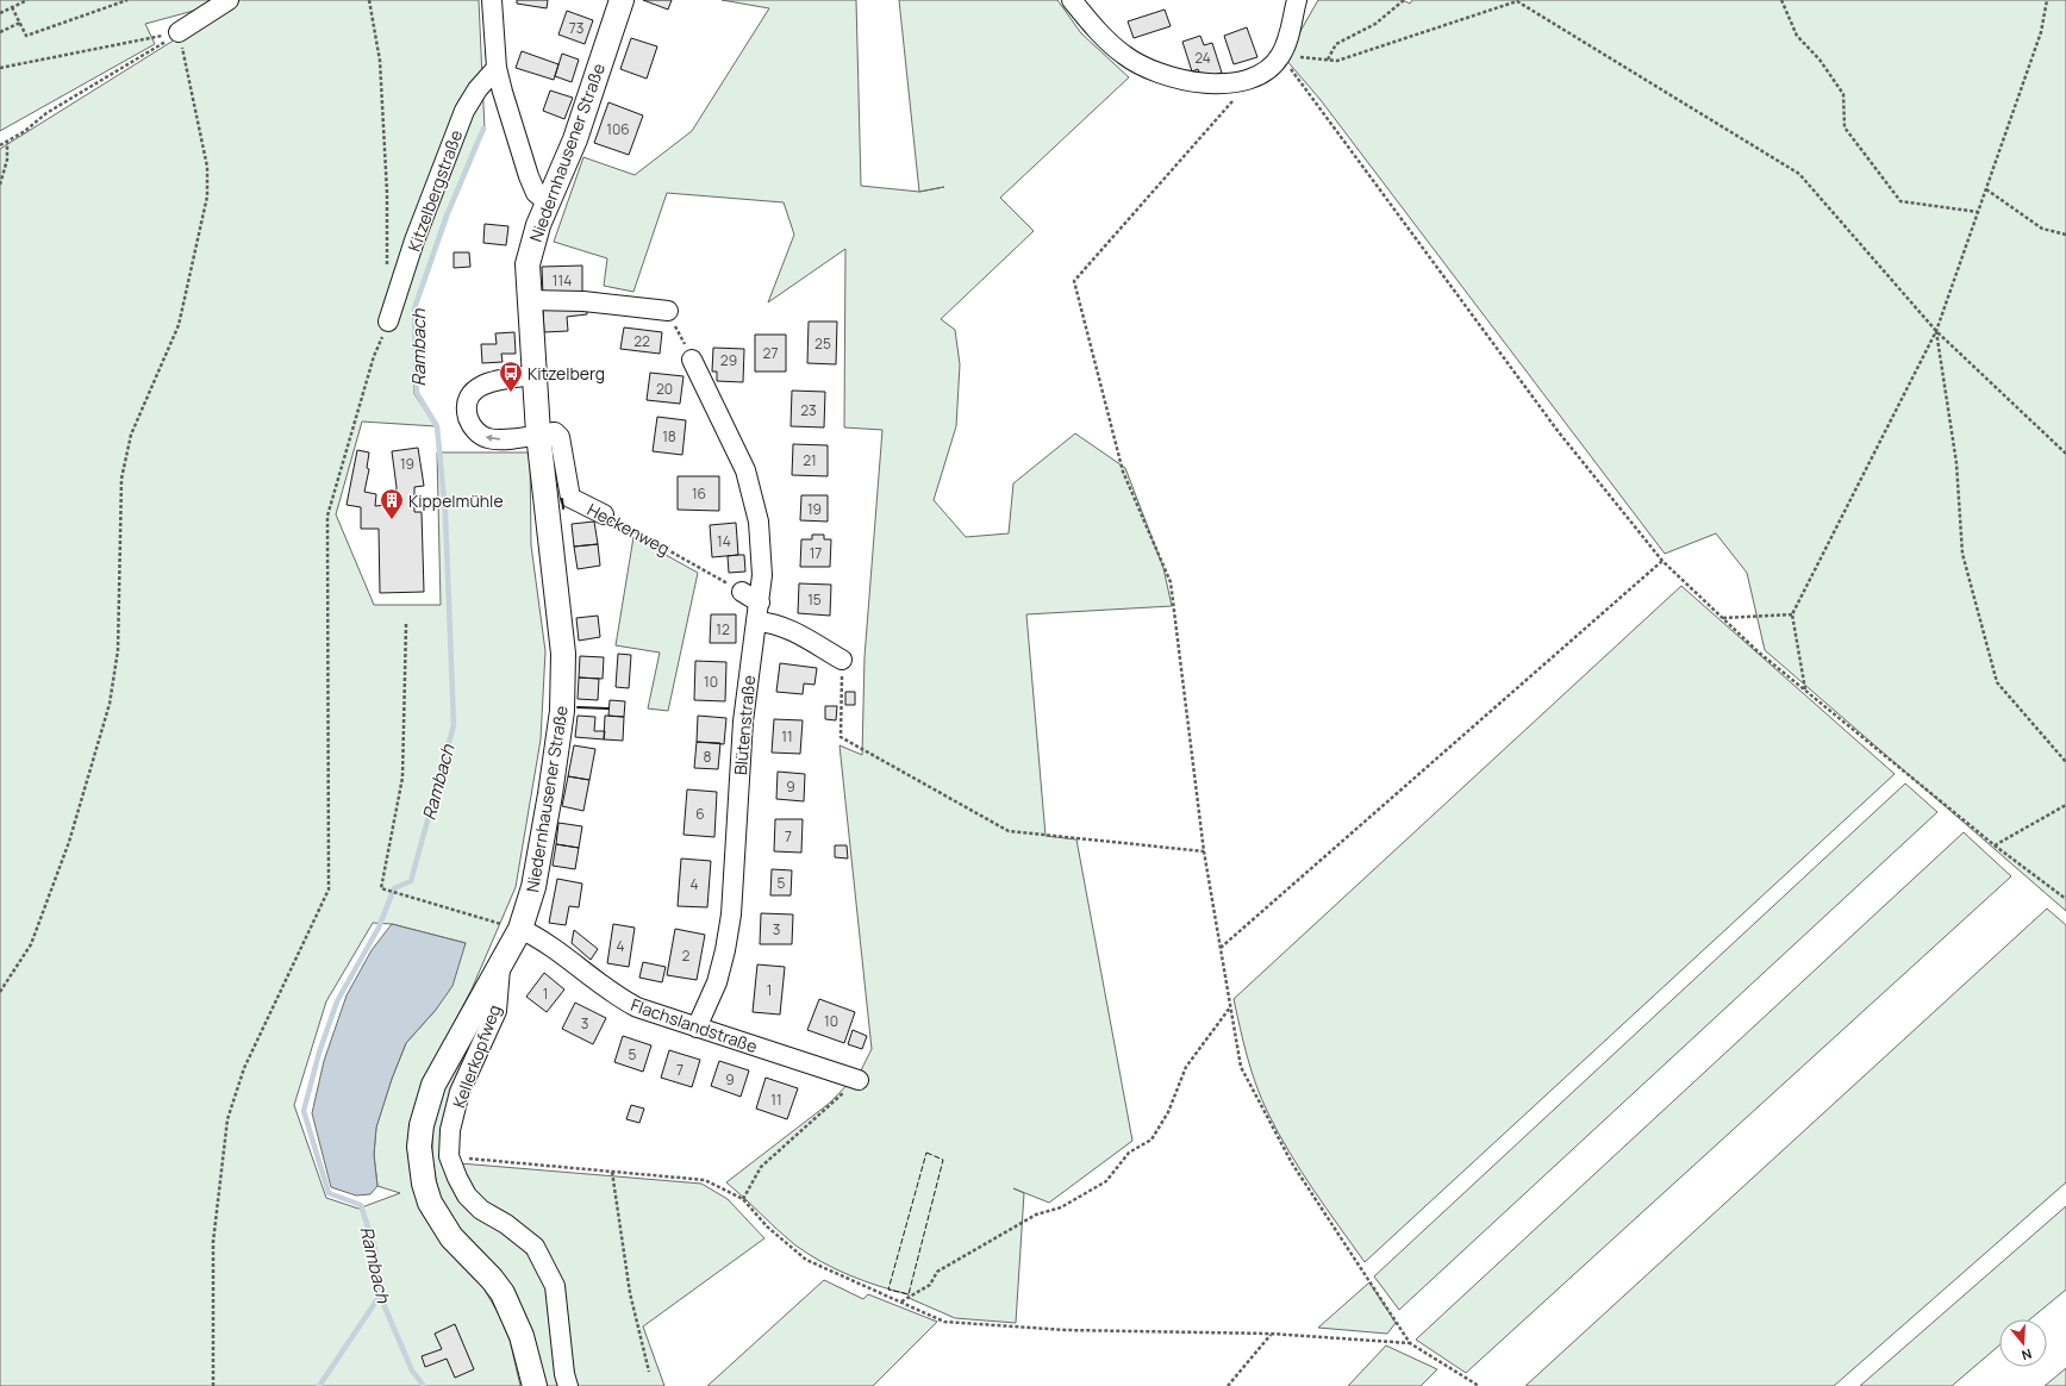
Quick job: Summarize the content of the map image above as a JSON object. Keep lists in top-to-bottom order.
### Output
{
  "streets": {
    "main road": ["Niedernhausener Straße"],
    "street": [
      "Kitzelbergstraße",
      "Heckenweg",
      "Blütenstraße",
      "Flachslandstraße",
      "Kellerkopfweg"
    ]
  },
  "crossings": [
    ["Niedernhausener Straße", "Heckenweg"],
    ["Niedernhausener Straße", "Flachslandstraße"],
    ["Niedernhausener Straße", "Kellerkopfweg"],
    ["Blütenstraße", "Flachslandstraße"]
  ],
  "water": ["Rambach"],
  "places": {
    "bus stop": ["Kitzelberg"],
    "building": ["Kippelmühle"]
  },
  "house_numbers": [
    "73",
    "24",
    "106",
    "114",
    "22",
    "25",
    "27",
    "29",
    "20",
    "23",
    "18",
    "21",
    "19",
    "16",
    "19",
    "14",
    "17",
    "15",
    "12",
    "10",
    "11",
    "8",
    "9",
    "6",
    "7",
    "5",
    "4",
    "3",
    "4",
    "2",
    "1",
    "1",
    "10",
    "3",
    "5",
    "7",
    "9",
    "11"
  ],
  "north": "bottom"
}
